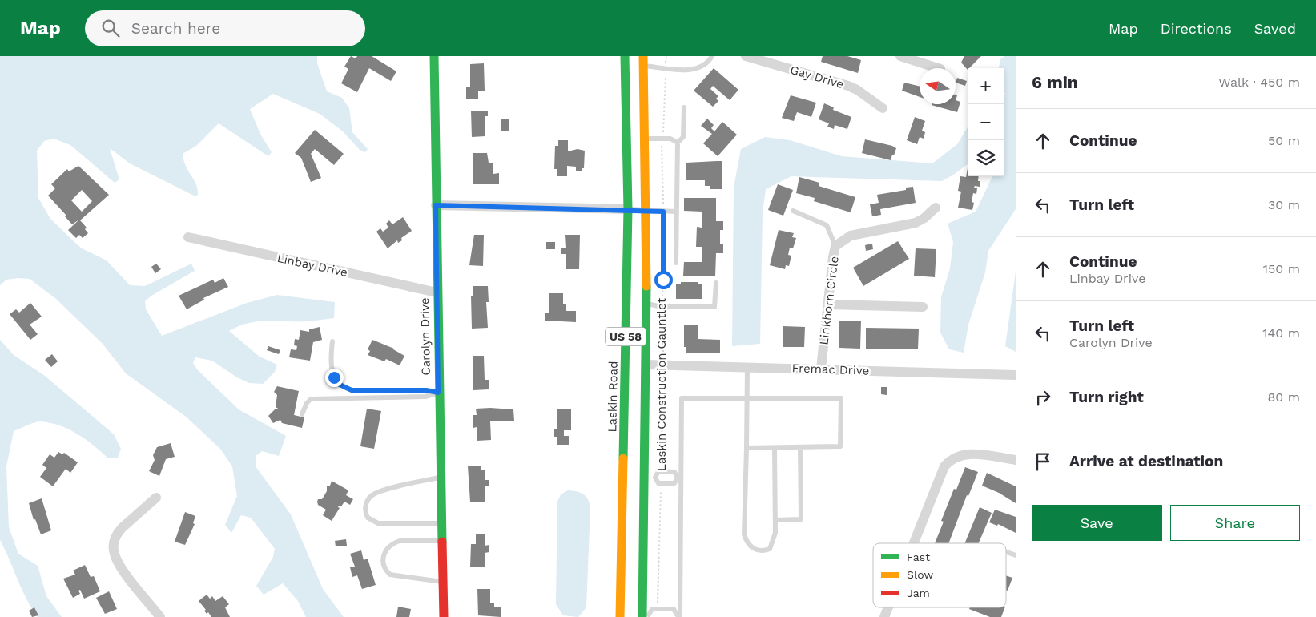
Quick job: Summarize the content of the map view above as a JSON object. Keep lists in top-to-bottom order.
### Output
{
  "streets": {
    "main road": ["Carolyn Drive", "US 58", "Laskin Road"],
    "street": [
      "Gay Drive",
      "Linbay Drive",
      "Linkhorn Circle",
      "Fremac Drive"
    ],
    "path": ["Laskin Construction Gauntlet"]
  },
  "crossings": [
    ["Linbay Drive", "Carolyn Drive"],
    ["Linkhorn Circle", "Fremac Drive"],
    ["Fremac Drive", "Laskin Construction Gauntlet"],
    ["Fremac Drive", "Laskin Road"]
  ],
  "legend": ["Fast", "Slow", "Jam"],
  "north": "left",
  "page": {
    "header": "Map",
    "search": "Search here",
    "nav": ["Map", "Directions", "Saved"],
    "heading": ["6 min", "Walk · 450 m"],
    "map_buttons": ["+", "−"],
    "list": [
      ["Continue", "50 m"],
      ["Turn left", "30 m"],
      ["Continue", "Linbay Drive", "150 m"],
      ["Turn left", "Carolyn Drive", "140 m"],
      ["Turn right", "80 m"],
      "Arrive at destination"
    ],
    "buttons": ["Save", "Share"]
  }
}
